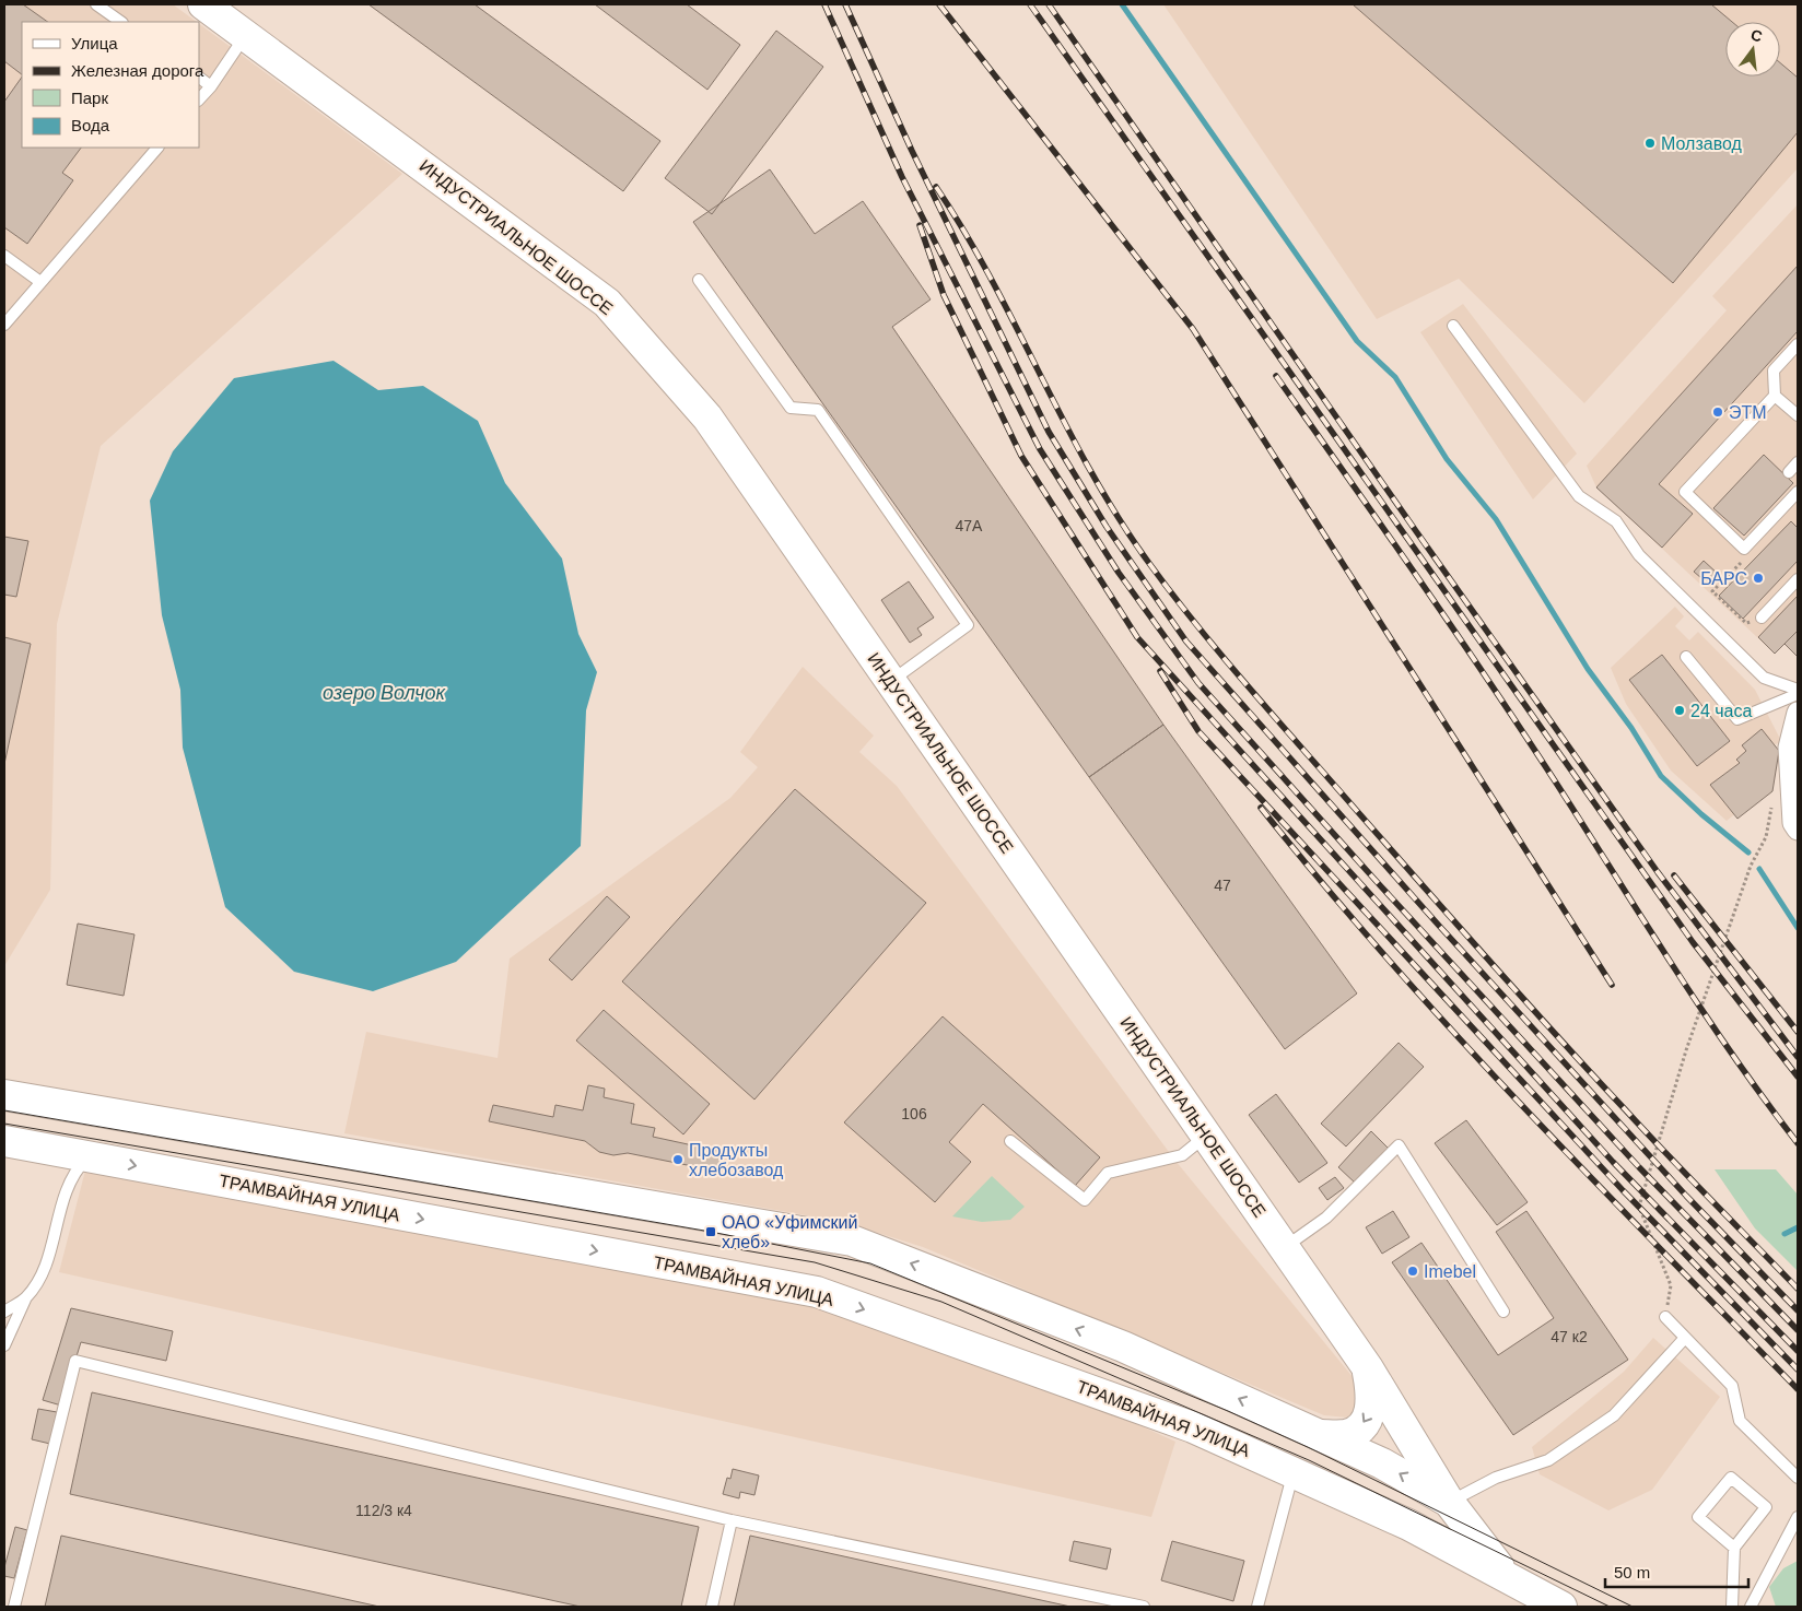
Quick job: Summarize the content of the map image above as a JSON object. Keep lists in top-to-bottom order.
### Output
{
  "streets": {
    "main road": ["ИНДУСТРИАЛЬНОЕ ШОССЕ", "ТРАМВАЙНАЯ УЛИЦА"]
  },
  "crossings": [
    ["ИНДУСТРИАЛЬНОЕ ШОССЕ", "ТРАМВАЙНАЯ УЛИЦА"]
  ],
  "water": ["озеро Волчок"],
  "places": {
    "other": [
      "Молзавод",
      "ЭТМ",
      "БАРС",
      "24 часа",
      "Продукты хлебозавод",
      "Imebel"
    ],
    "transit": ["ОАО «Уфимский хлеб»"]
  },
  "house_numbers": [
    "47А",
    "47",
    "106",
    "47 к2",
    "112/3 к4"
  ],
  "legend": [
    "Улица",
    "Железная дорога",
    "Парк",
    "Вода"
  ],
  "scale_bar": "50 m",
  "north": "top"
}
